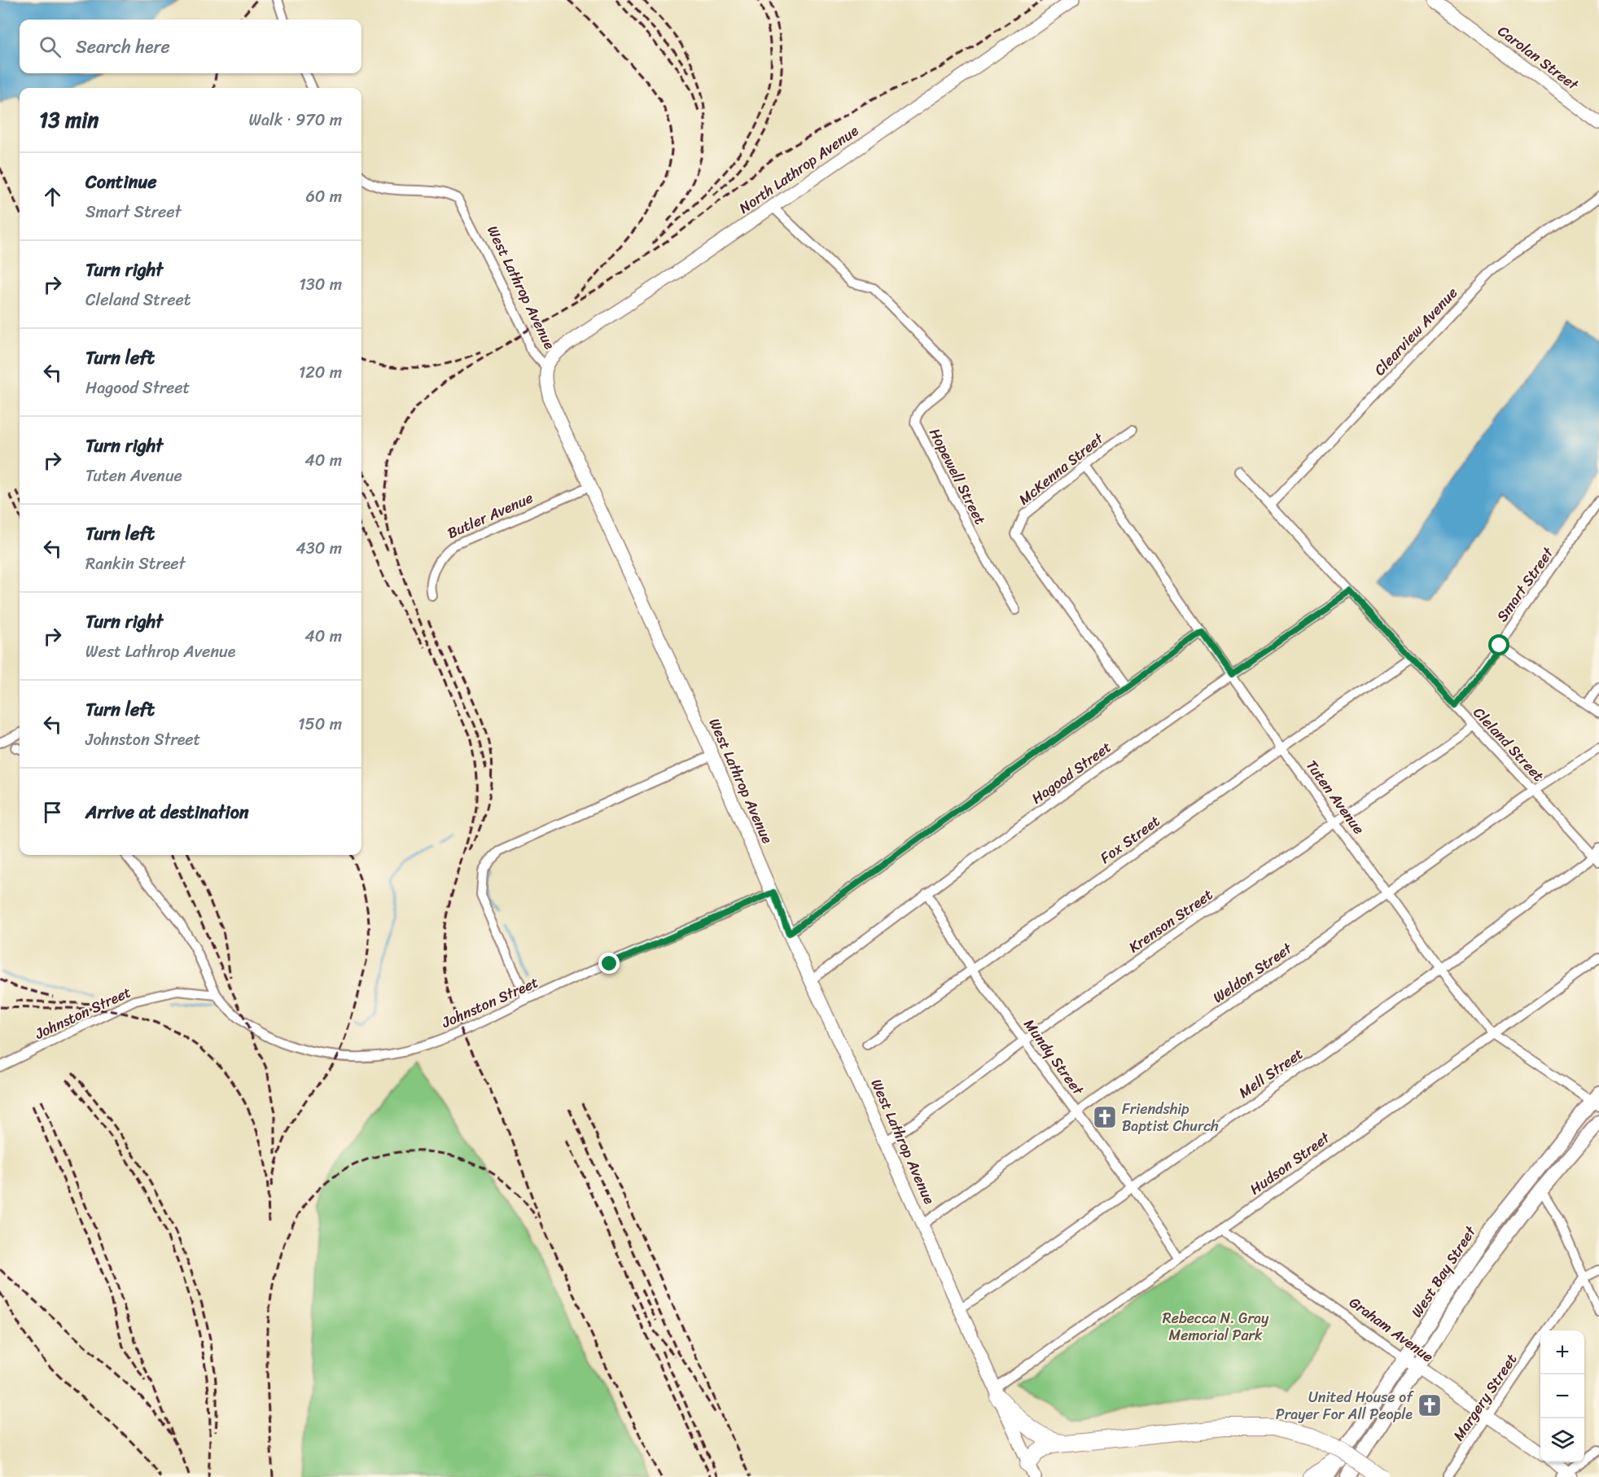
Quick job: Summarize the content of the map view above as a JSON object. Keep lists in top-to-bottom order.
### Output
{
  "streets": {
    "main road": ["West Bay Street"],
    "street": [
      "Carolan Street",
      "North Lathrop Avenue",
      "West Lathrop Avenue",
      "Clearview Avenue",
      "McKenna Street",
      "Hopewell Street",
      "Butler Avenue",
      "Smart Street",
      "Cleland Street",
      "Hagood Street",
      "Tuten Avenue",
      "Fox Street",
      "Krenson Street",
      "Weldon Street",
      "Johnston Street",
      "Mundy Street",
      "Mell Street",
      "Hudson Street",
      "Graham Avenue",
      "Margery Street"
    ]
  },
  "crossings": [
    ["North Lathrop Avenue", "West Lathrop Avenue"],
    ["North Lathrop Avenue", "Hopewell Street"],
    ["West Lathrop Avenue", "Butler Avenue"],
    ["West Lathrop Avenue", "Hagood Street"],
    ["West Lathrop Avenue", "Krenson Street"],
    ["West Lathrop Avenue", "Weldon Street"],
    ["West Lathrop Avenue", "Johnston Street"],
    ["West Lathrop Avenue", "Mell Street"],
    ["West Lathrop Avenue", "Hudson Street"],
    ["Clearview Avenue", "Cleland Street"],
    ["McKenna Street", "Tuten Avenue"],
    ["Smart Street", "Cleland Street"],
    ["Cleland Street", "Hagood Street"],
    ["Cleland Street", "Fox Street"],
    ["Cleland Street", "Krenson Street"],
    ["Cleland Street", "Weldon Street"],
    ["Cleland Street", "Mell Street"],
    ["Hagood Street", "Tuten Avenue"],
    ["Hagood Street", "Mundy Street"],
    ["Tuten Avenue", "Fox Street"],
    ["Tuten Avenue", "Krenson Street"],
    ["Tuten Avenue", "Weldon Street"],
    ["Tuten Avenue", "Mell Street"],
    ["Tuten Avenue", "Hudson Street"],
    ["Tuten Avenue", "West Bay Street"],
    ["Fox Street", "Mundy Street"],
    ["Krenson Street", "Mundy Street"],
    ["Weldon Street", "Mundy Street"],
    ["Mundy Street", "Mell Street"],
    ["Mundy Street", "Hudson Street"],
    ["Hudson Street", "Graham Avenue"],
    ["West Bay Street", "Graham Avenue"],
    ["Graham Avenue", "Margery Street"]
  ],
  "parks": ["Rebecca N. Gray Memorial Park"],
  "places": {
    "church": ["Friendship Baptist Church", "United House of Prayer For All People"]
  },
  "page": {
    "search": "Search here",
    "heading": ["13 min", "Walk · 970 m"],
    "list": [
      ["Continue", "Smart Street", "60 m"],
      ["Turn right", "Cleland Street", "130 m"],
      ["Turn left", "Hagood Street", "120 m"],
      ["Turn right", "Tuten Avenue", "40 m"],
      ["Turn left", "Rankin Street", "430 m"],
      ["Turn right", "West Lathrop Avenue", "40 m"],
      ["Turn left", "Johnston Street", "150 m"],
      "Arrive at destination"
    ],
    "map_buttons": ["+", "−"]
  }
}
